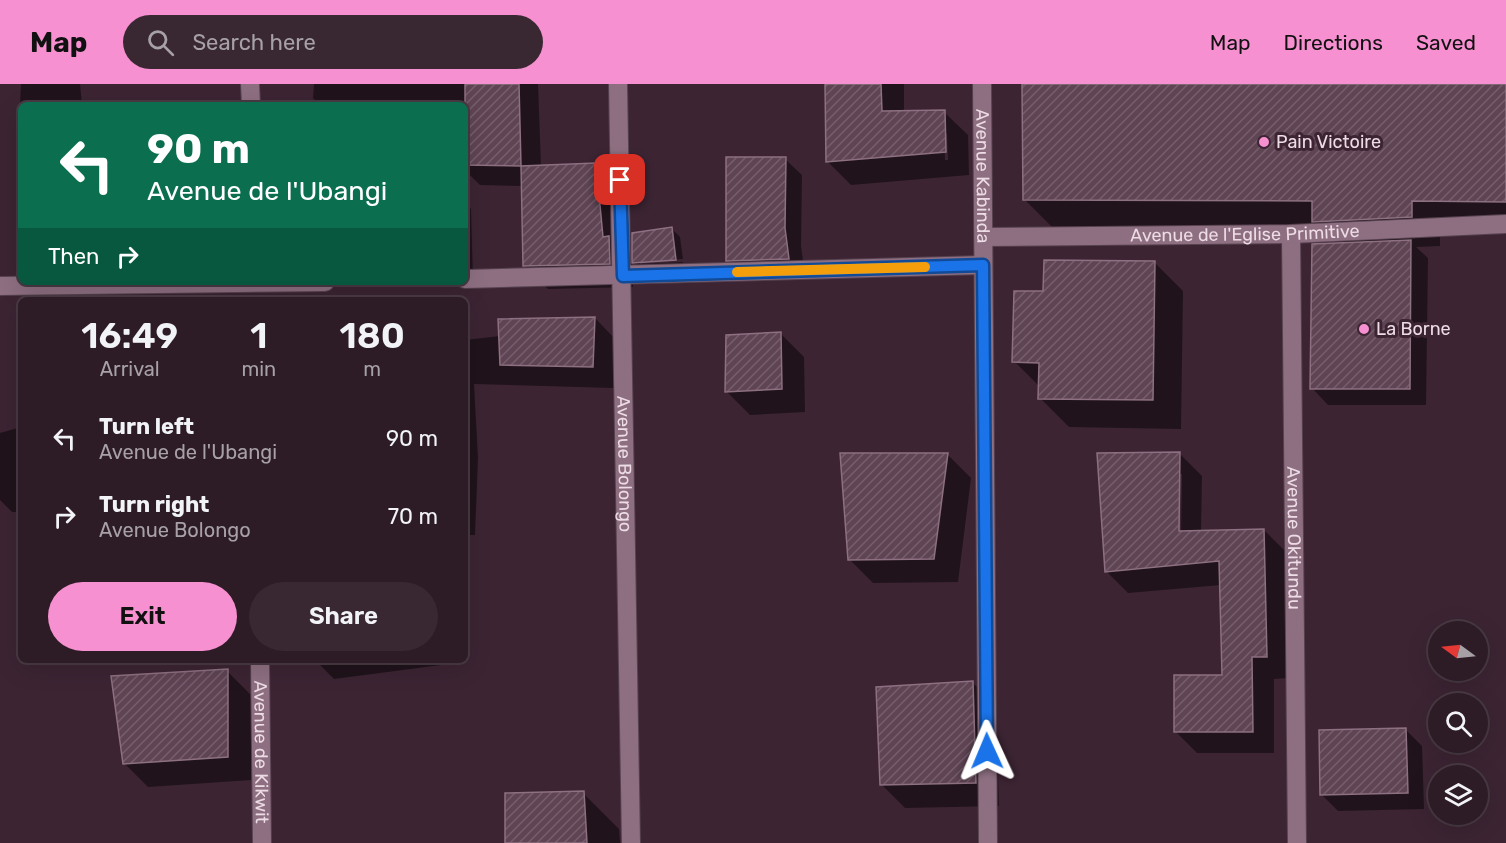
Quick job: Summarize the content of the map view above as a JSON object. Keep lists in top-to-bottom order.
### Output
{
  "streets": {
    "street": [
      "Avenue Kabinda",
      "Avenue de l'Eglise Primitive",
      "Avenue Bolongo",
      "Avenue Okitundu",
      "Avenue de Kikwit"
    ]
  },
  "crossings": [
    ["Avenue Kabinda", "Avenue de l'Eglise Primitive"],
    ["Avenue de l'Eglise Primitive", "Avenue Okitundu"]
  ],
  "places": ["Pain Victoire", "La Borne"],
  "north": "left",
  "page": {
    "header": "Map",
    "search": "Search here",
    "nav": ["Map", "Directions", "Saved"],
    "turn": ["90 m", "Avenue de l'Ubangi"],
    "then": "Then",
    "eta": [
      "16:49",
      "Arrival",
      "1",
      "min",
      "180",
      "m"
    ],
    "list": [
      {
        "name": "Turn left",
        "note": "Avenue de l'Ubangi",
        "value": "90 m"
      },
      {
        "name": "Turn right",
        "note": "Avenue Bolongo",
        "value": "70 m"
      }
    ],
    "buttons": ["Exit", "Share"]
  }
}
